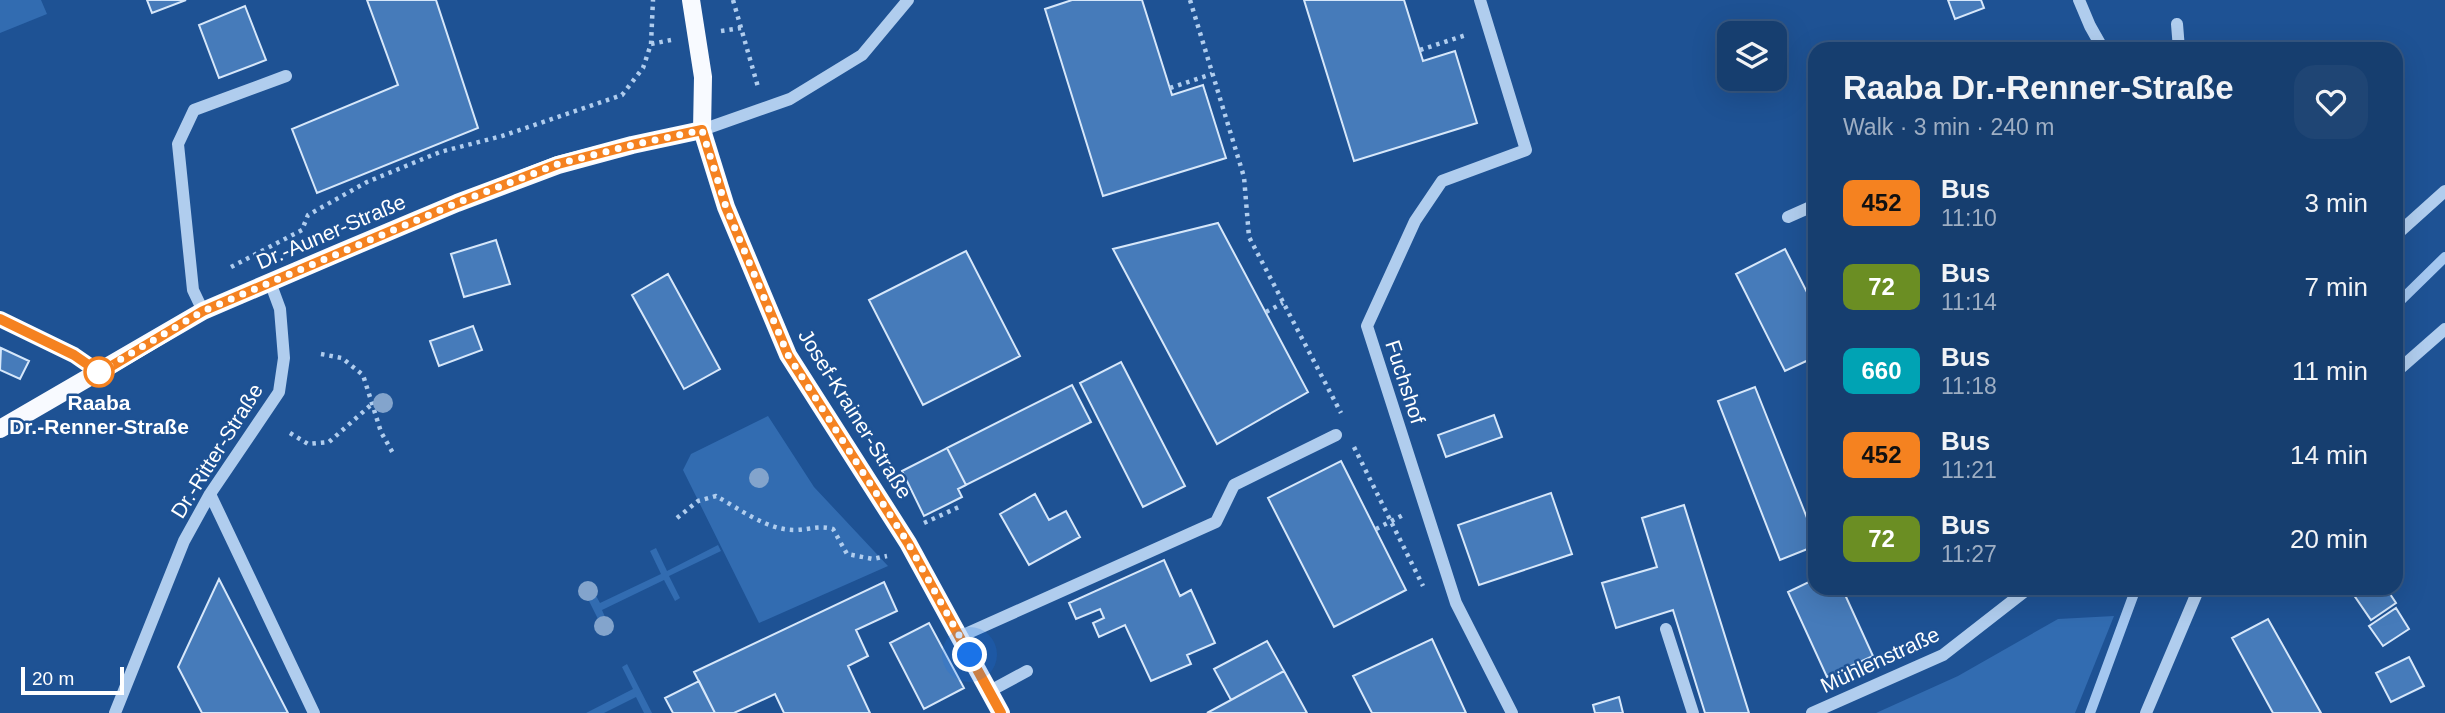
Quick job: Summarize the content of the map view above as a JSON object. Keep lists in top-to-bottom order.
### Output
{
  "streets": {
    "main road": ["Dr.-Auner-Straße", "Josef-Krainer-Straße"],
    "street": ["Fuchshof", "Dr.-Ritter-Straße", "Mühlenstraße"]
  },
  "crossings": [
    ["Dr.-Auner-Straße", "Josef-Krainer-Straße"],
    ["Dr.-Auner-Straße", "Dr.-Ritter-Straße"]
  ],
  "places": ["Raaba Dr.-Renner-Straße"],
  "lines": ["bus line 452"],
  "scale_bar": "20 m",
  "page": {
    "heading": ["Raaba Dr.-Renner-Straße", "Walk · 3 min · 240 m"],
    "list": [
      {
        "mark": "452",
        "name": "Bus",
        "note": "11:10",
        "value": "3 min"
      },
      {
        "mark": "72",
        "name": "Bus",
        "note": "11:14",
        "value": "7 min"
      },
      {
        "mark": "660",
        "name": "Bus",
        "note": "11:18",
        "value": "11 min"
      },
      {
        "mark": "452",
        "name": "Bus",
        "note": "11:21",
        "value": "14 min"
      },
      {
        "mark": "72",
        "name": "Bus",
        "note": "11:27",
        "value": "20 min"
      }
    ],
    "scale": "20 m"
  }
}
